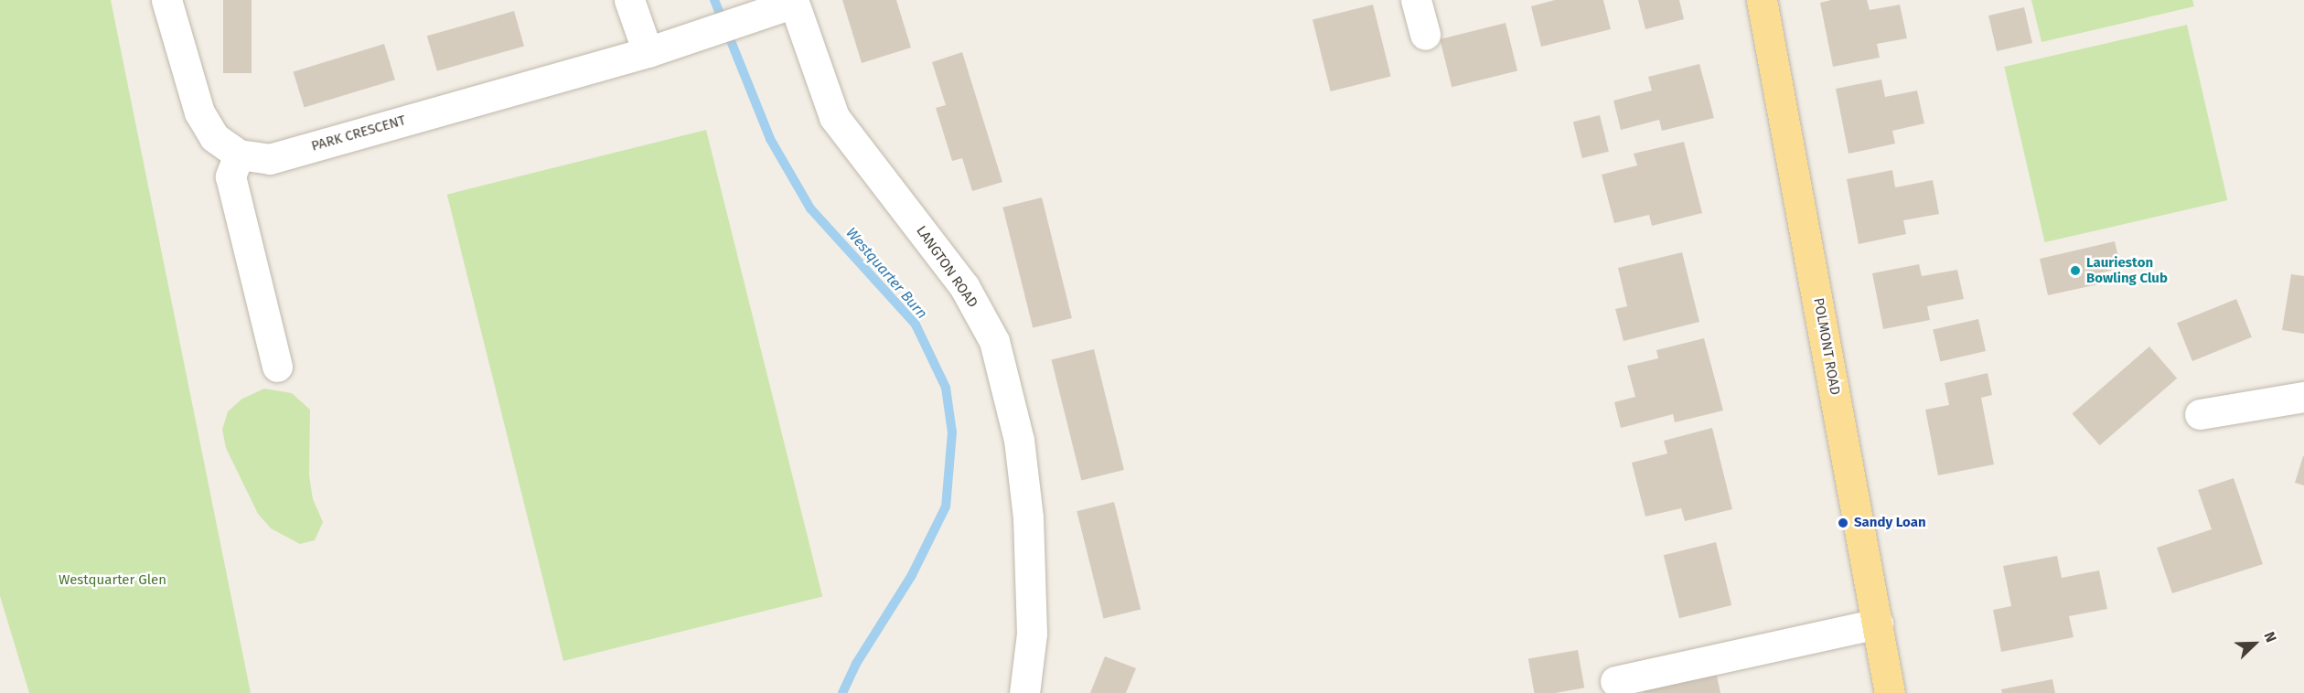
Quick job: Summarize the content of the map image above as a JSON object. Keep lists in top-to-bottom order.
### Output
{
  "streets": {
    "main road": ["POLMONT ROAD"],
    "street": ["PARK CRESCENT", "LANGTON ROAD"]
  },
  "crossings": [
    ["PARK CRESCENT", "LANGTON ROAD"]
  ],
  "water": ["Westquarter Burn"],
  "parks": ["Westquarter Glen"],
  "places": ["Laurieston Bowling Club", "Sandy Loan"],
  "north": "top right"
}
